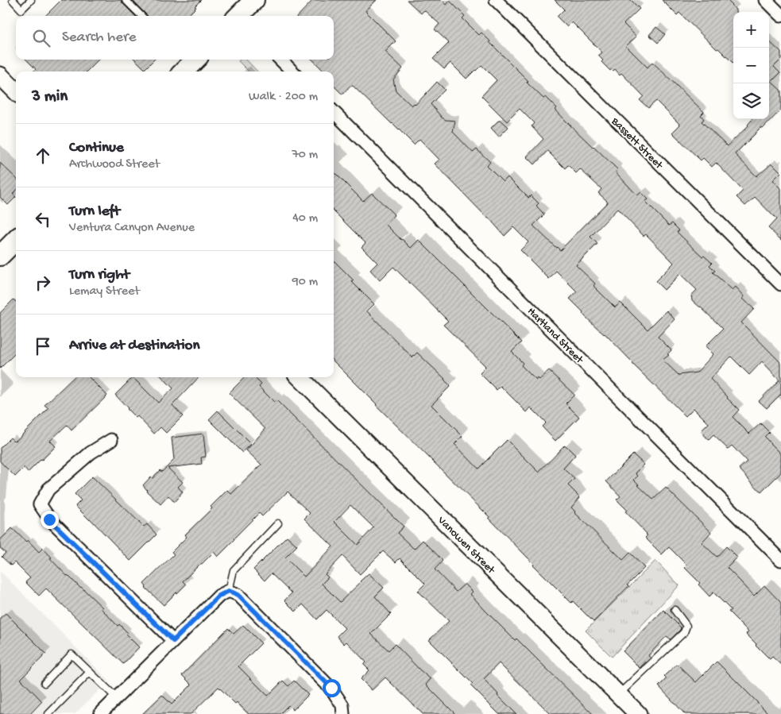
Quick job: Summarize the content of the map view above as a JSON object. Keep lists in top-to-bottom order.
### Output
{
  "streets": {
    "main road": ["Vanowen Street"],
    "street": ["Bassett Street", "Hartland Street"]
  },
  "page": {
    "map_buttons": ["+", "−"],
    "search": "Search here",
    "heading": ["3 min", "Walk · 200 m"],
    "list": [
      ["Continue", "Archwood Street", "70 m"],
      ["Turn left", "Ventura Canyon Avenue", "40 m"],
      ["Turn right", "Lemay Street", "90 m"],
      "Arrive at destination"
    ]
  }
}
